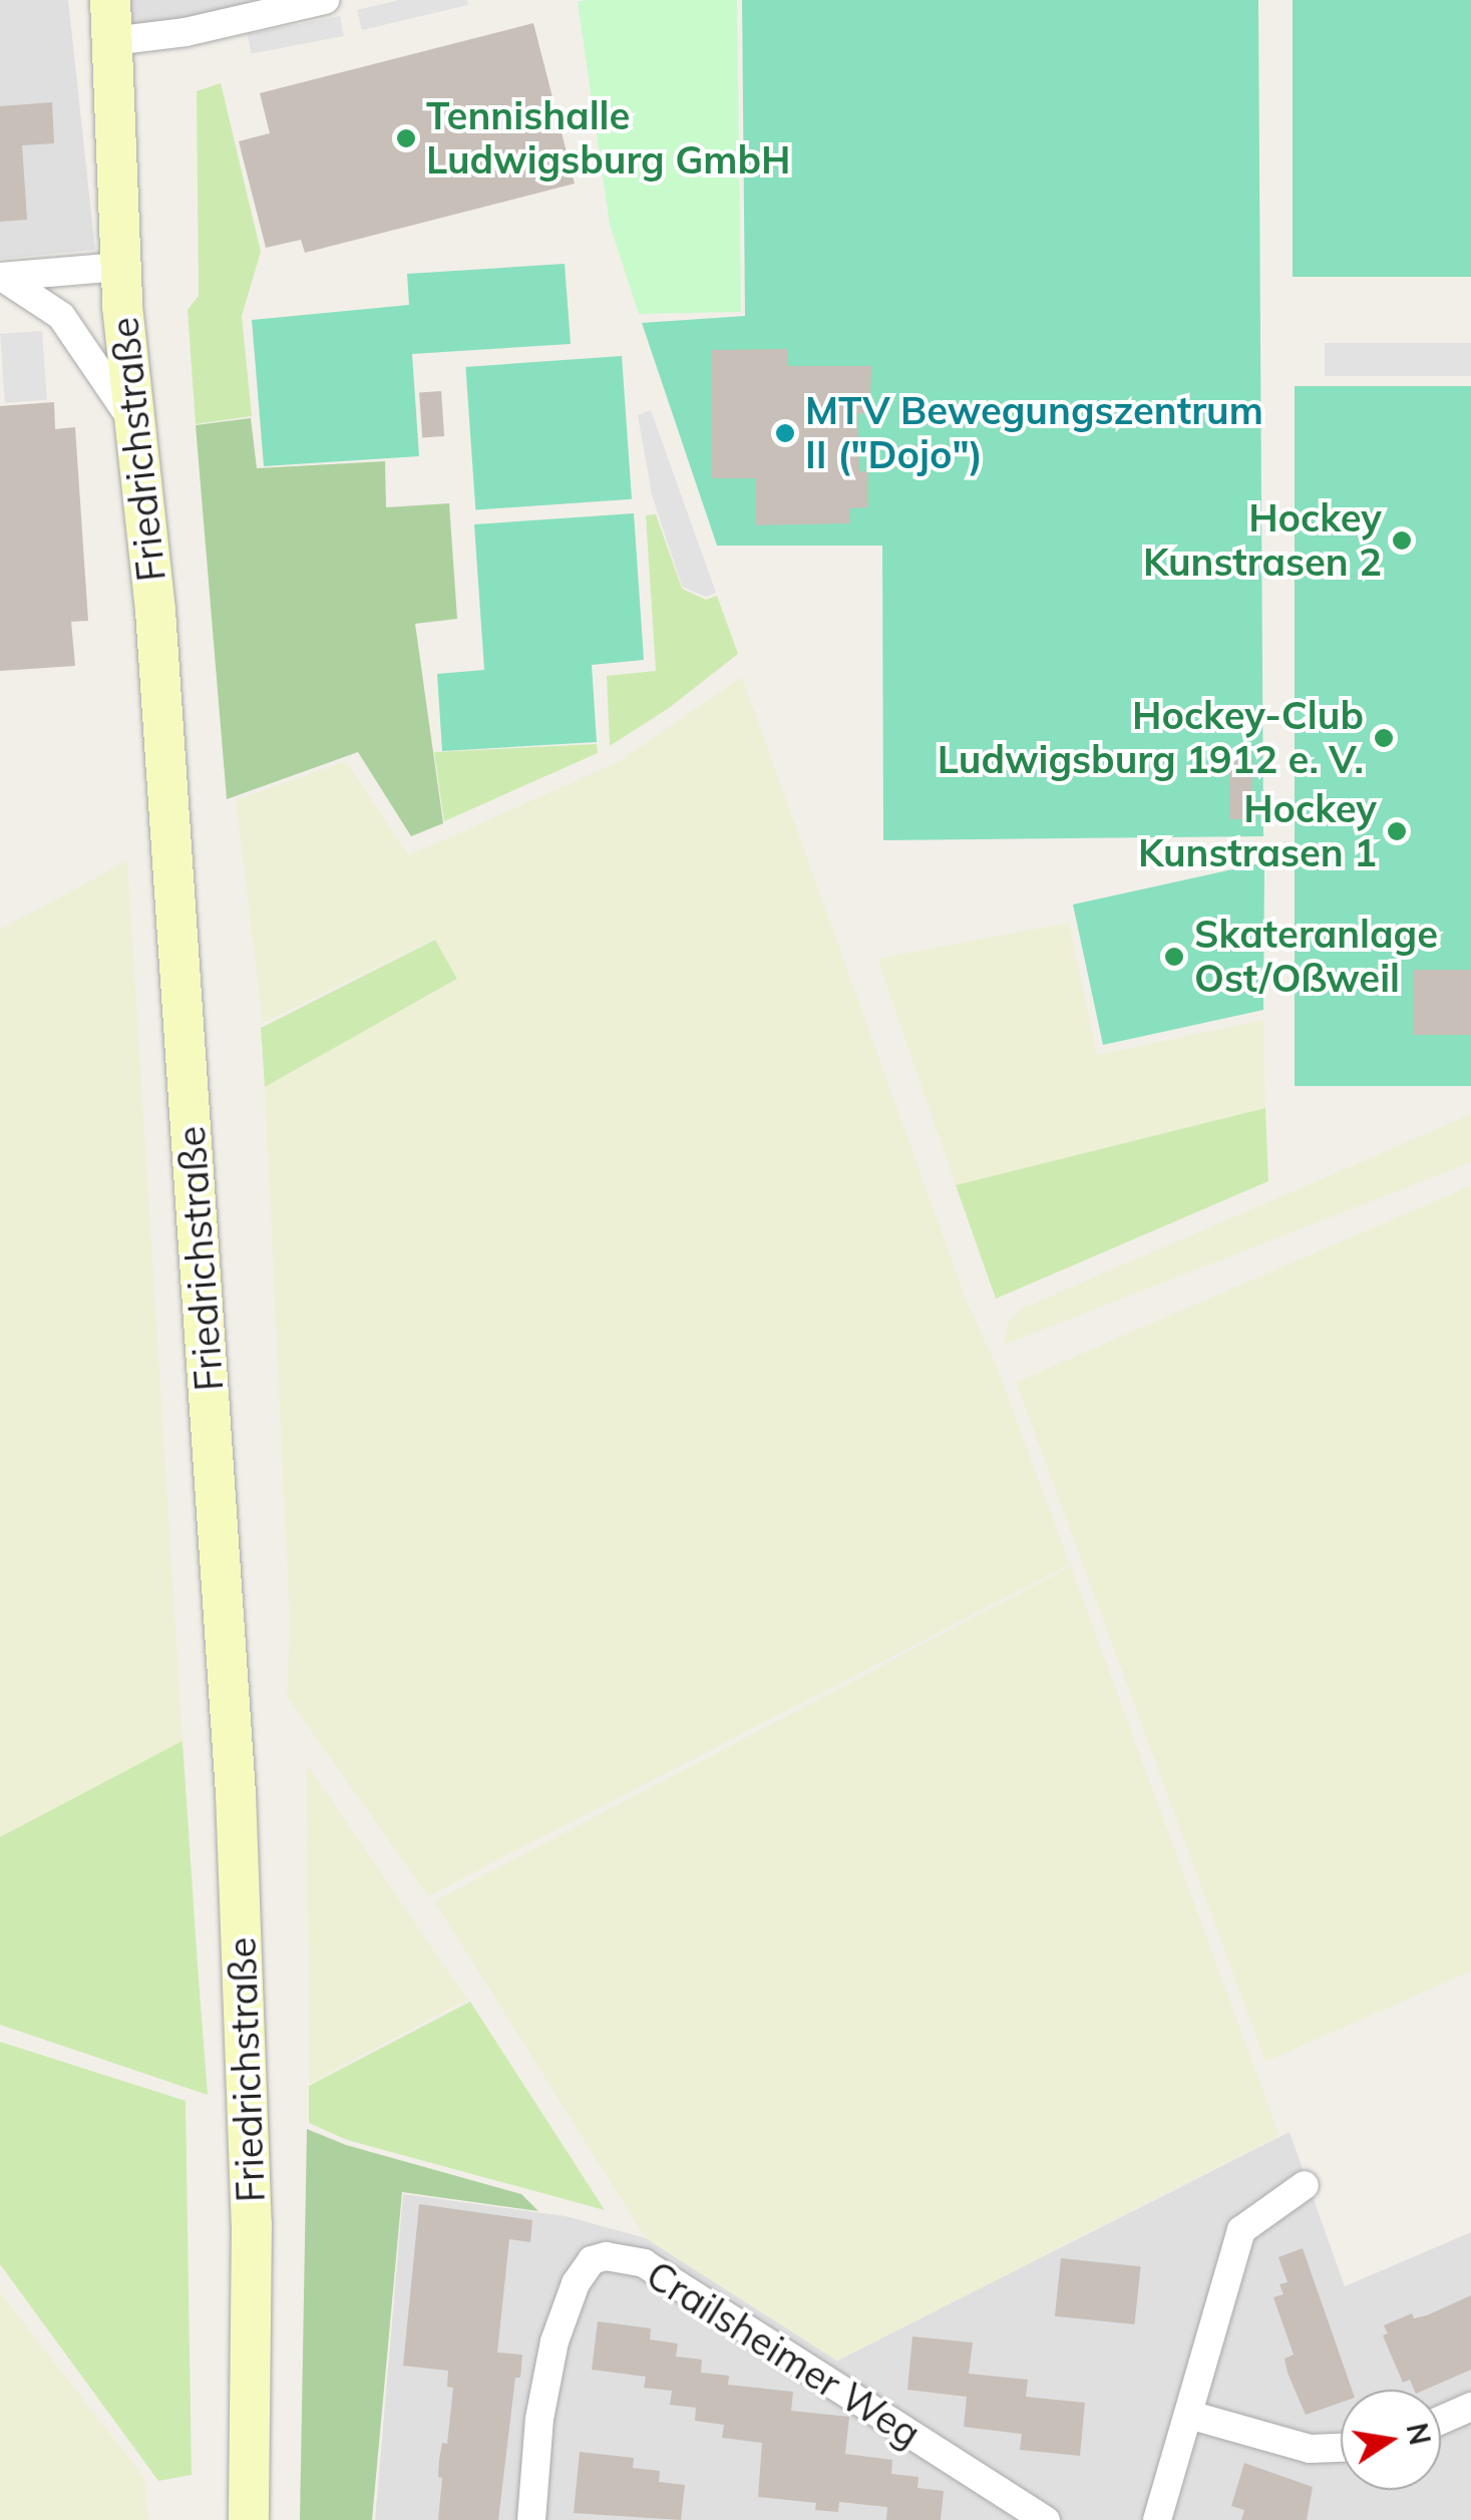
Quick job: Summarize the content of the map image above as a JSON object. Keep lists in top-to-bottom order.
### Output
{
  "streets": {
    "main road": ["Friedrichstraße"],
    "street": ["Crailsheimer Weg"]
  },
  "places": [
    "Tennishalle Ludwigsburg GmbH",
    "MTV Bewegungszentrum II (\"Dojo\")",
    "Hockey Kunstrasen 2",
    "Hockey-Club Ludwigsburg 1912 e. V.",
    "Hockey Kunstrasen 1",
    "Skateranlage Ost/Oßweil"
  ],
  "north": "right"
}
